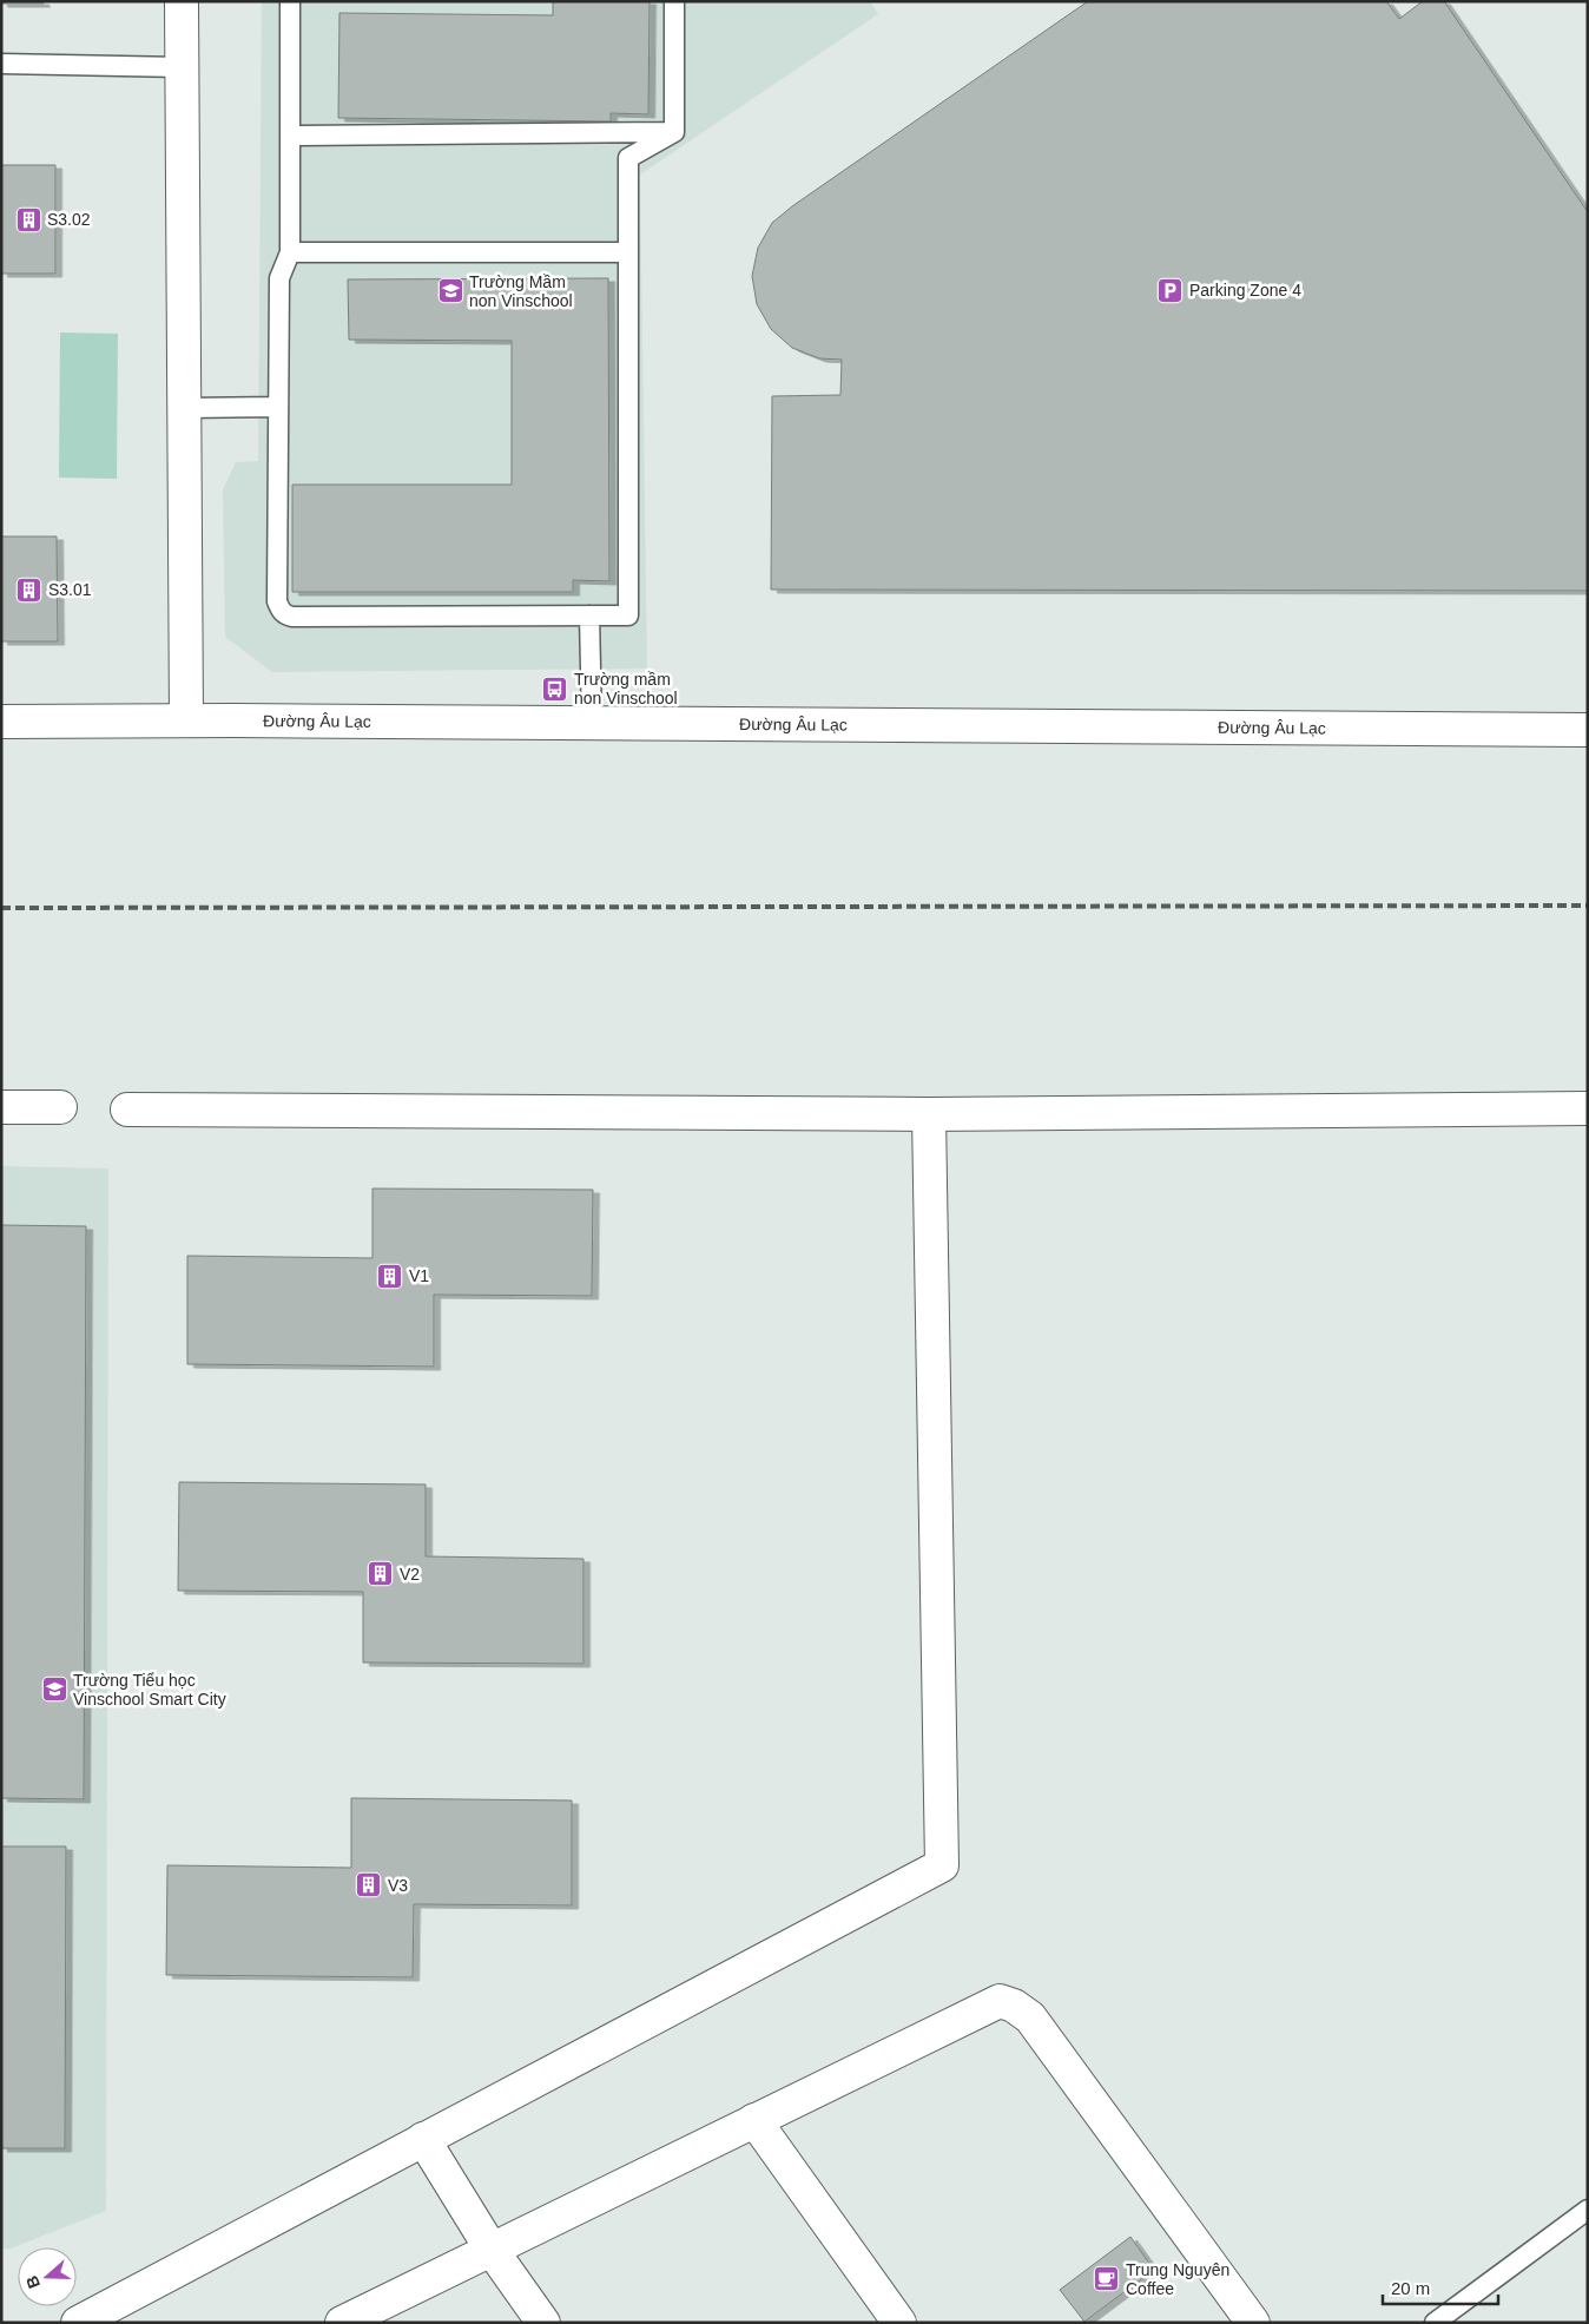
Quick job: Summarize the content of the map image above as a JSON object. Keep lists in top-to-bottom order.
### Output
{
  "streets": {
    "street": ["Đường Âu Lạc"]
  },
  "places": {
    "building": [
      "S3.02",
      "S3.01",
      "V1",
      "V2",
      "V3"
    ],
    "parking": ["Parking Zone 4"],
    "school or university": ["Trường Mầm non Vinschool", "Trường Tiểu học Vinschool Smart City"],
    "bus stop": ["Trường mầm non Vinschool"],
    "cafe": ["Trung Nguyên Coffee"]
  },
  "scale_bar": "20 m",
  "north": "left"
}
